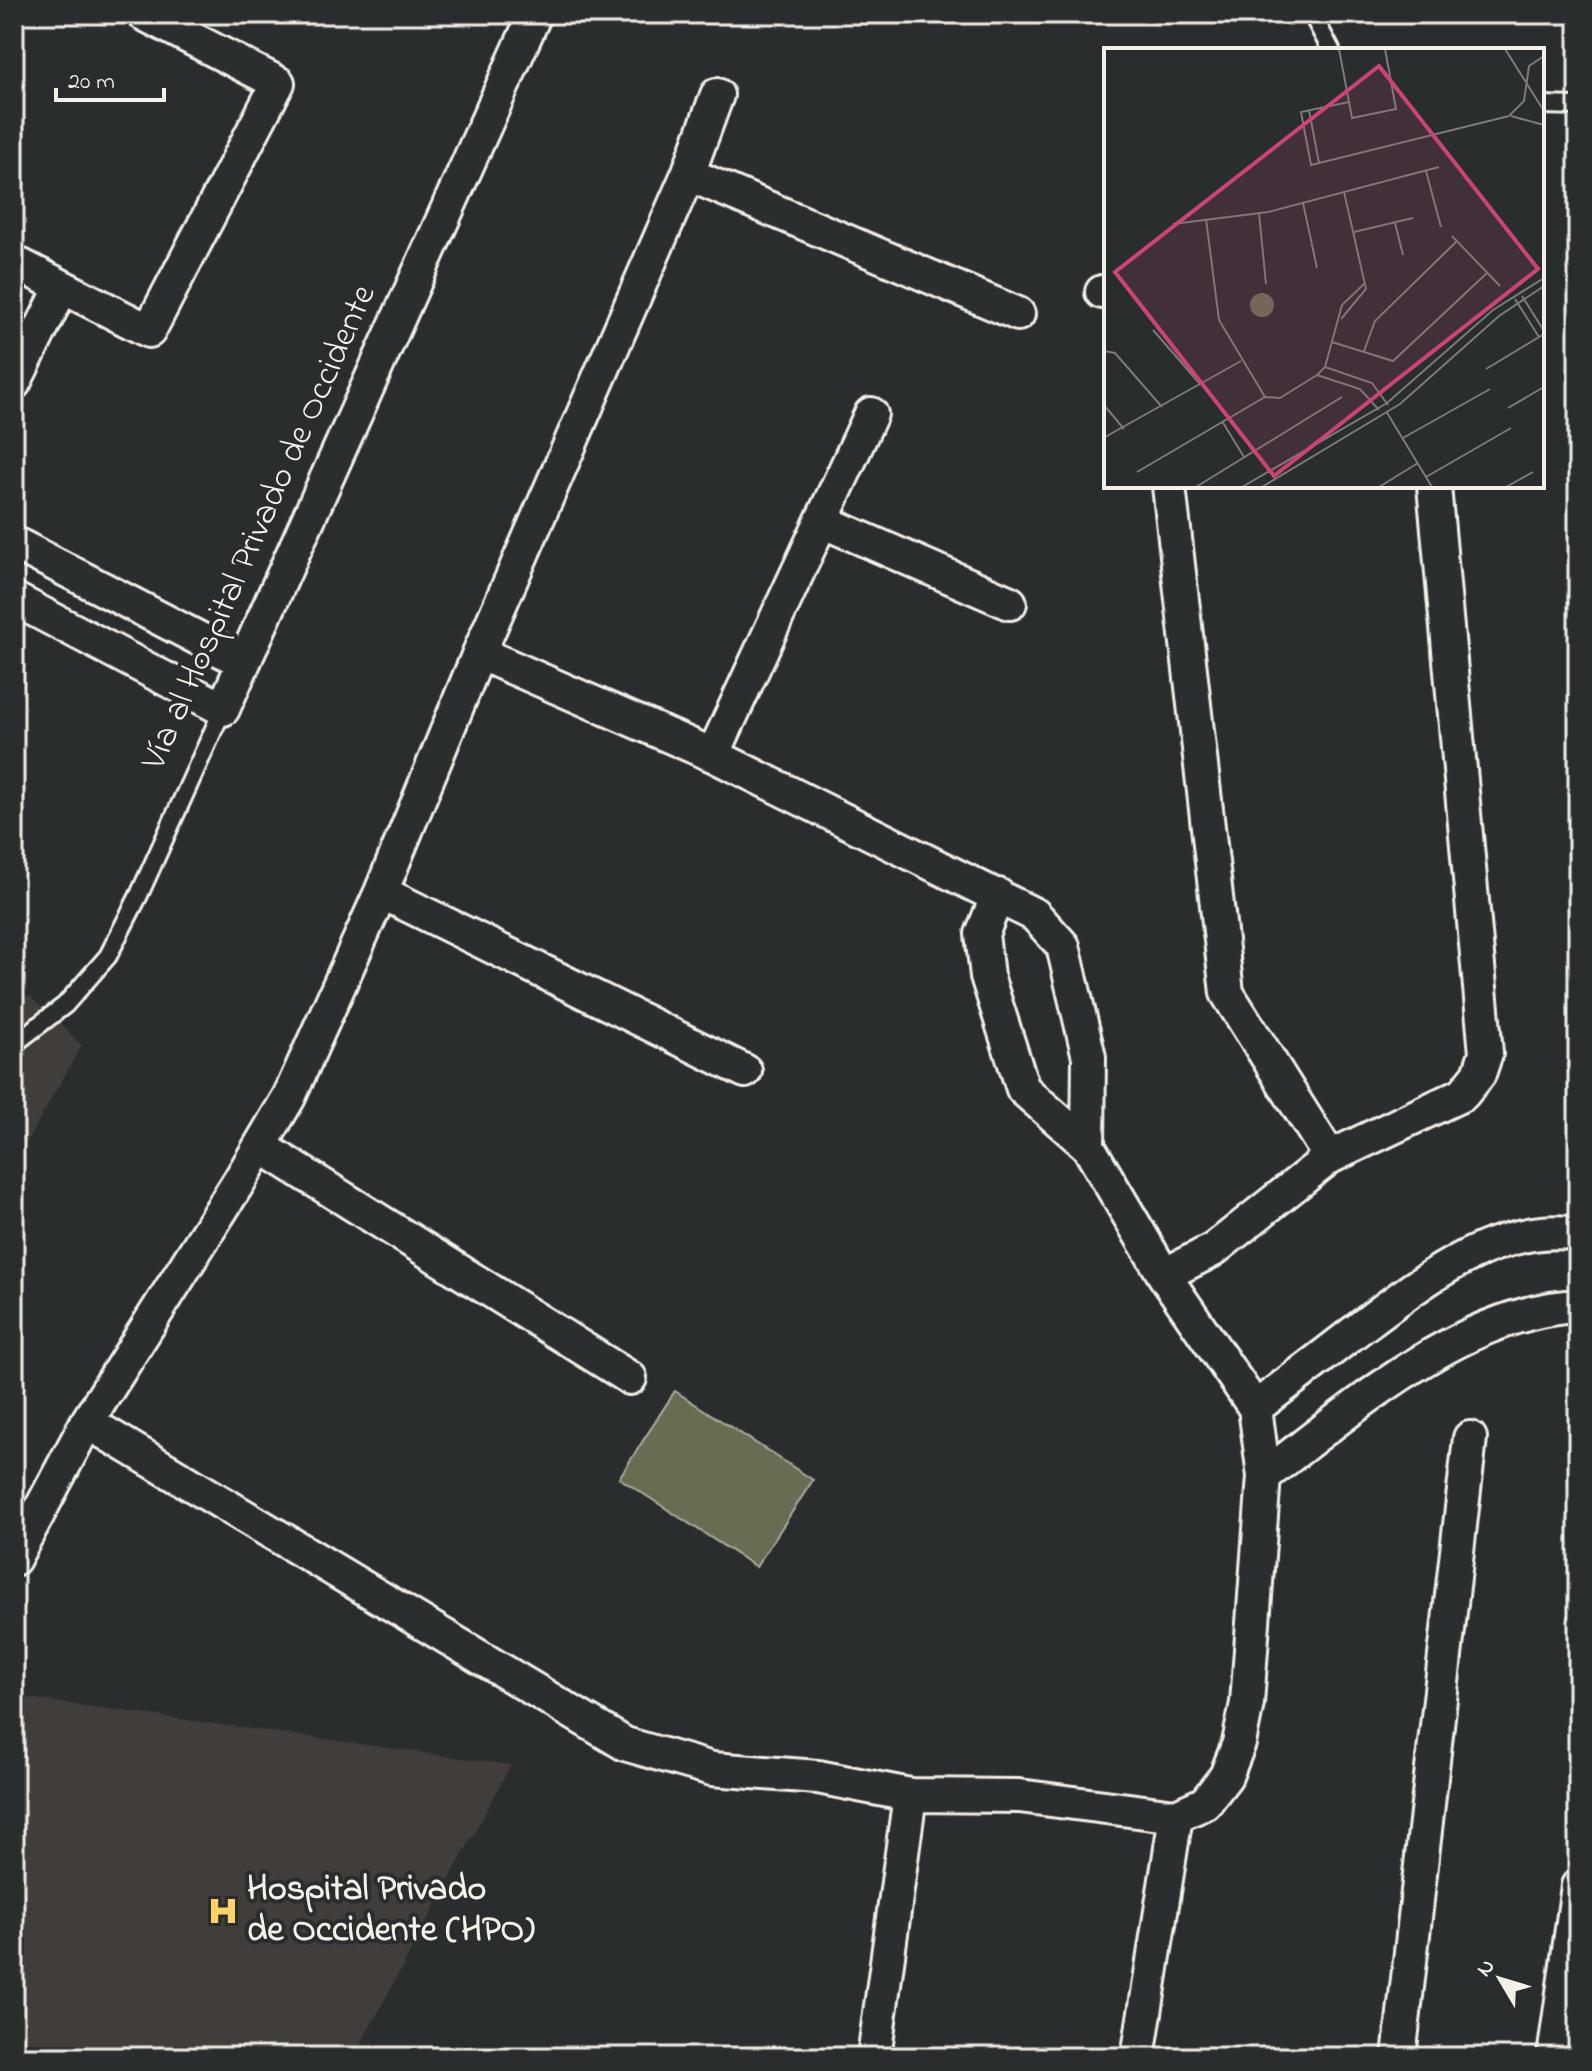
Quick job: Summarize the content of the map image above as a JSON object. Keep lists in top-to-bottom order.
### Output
{
  "streets": {
    "street": ["Vía al Hospital Privado de Occidente"]
  },
  "places": {
    "hospital": ["Hospital Privado de Occidente (HPO)"]
  },
  "scale_bar": "20 m",
  "north": "top left"
}
